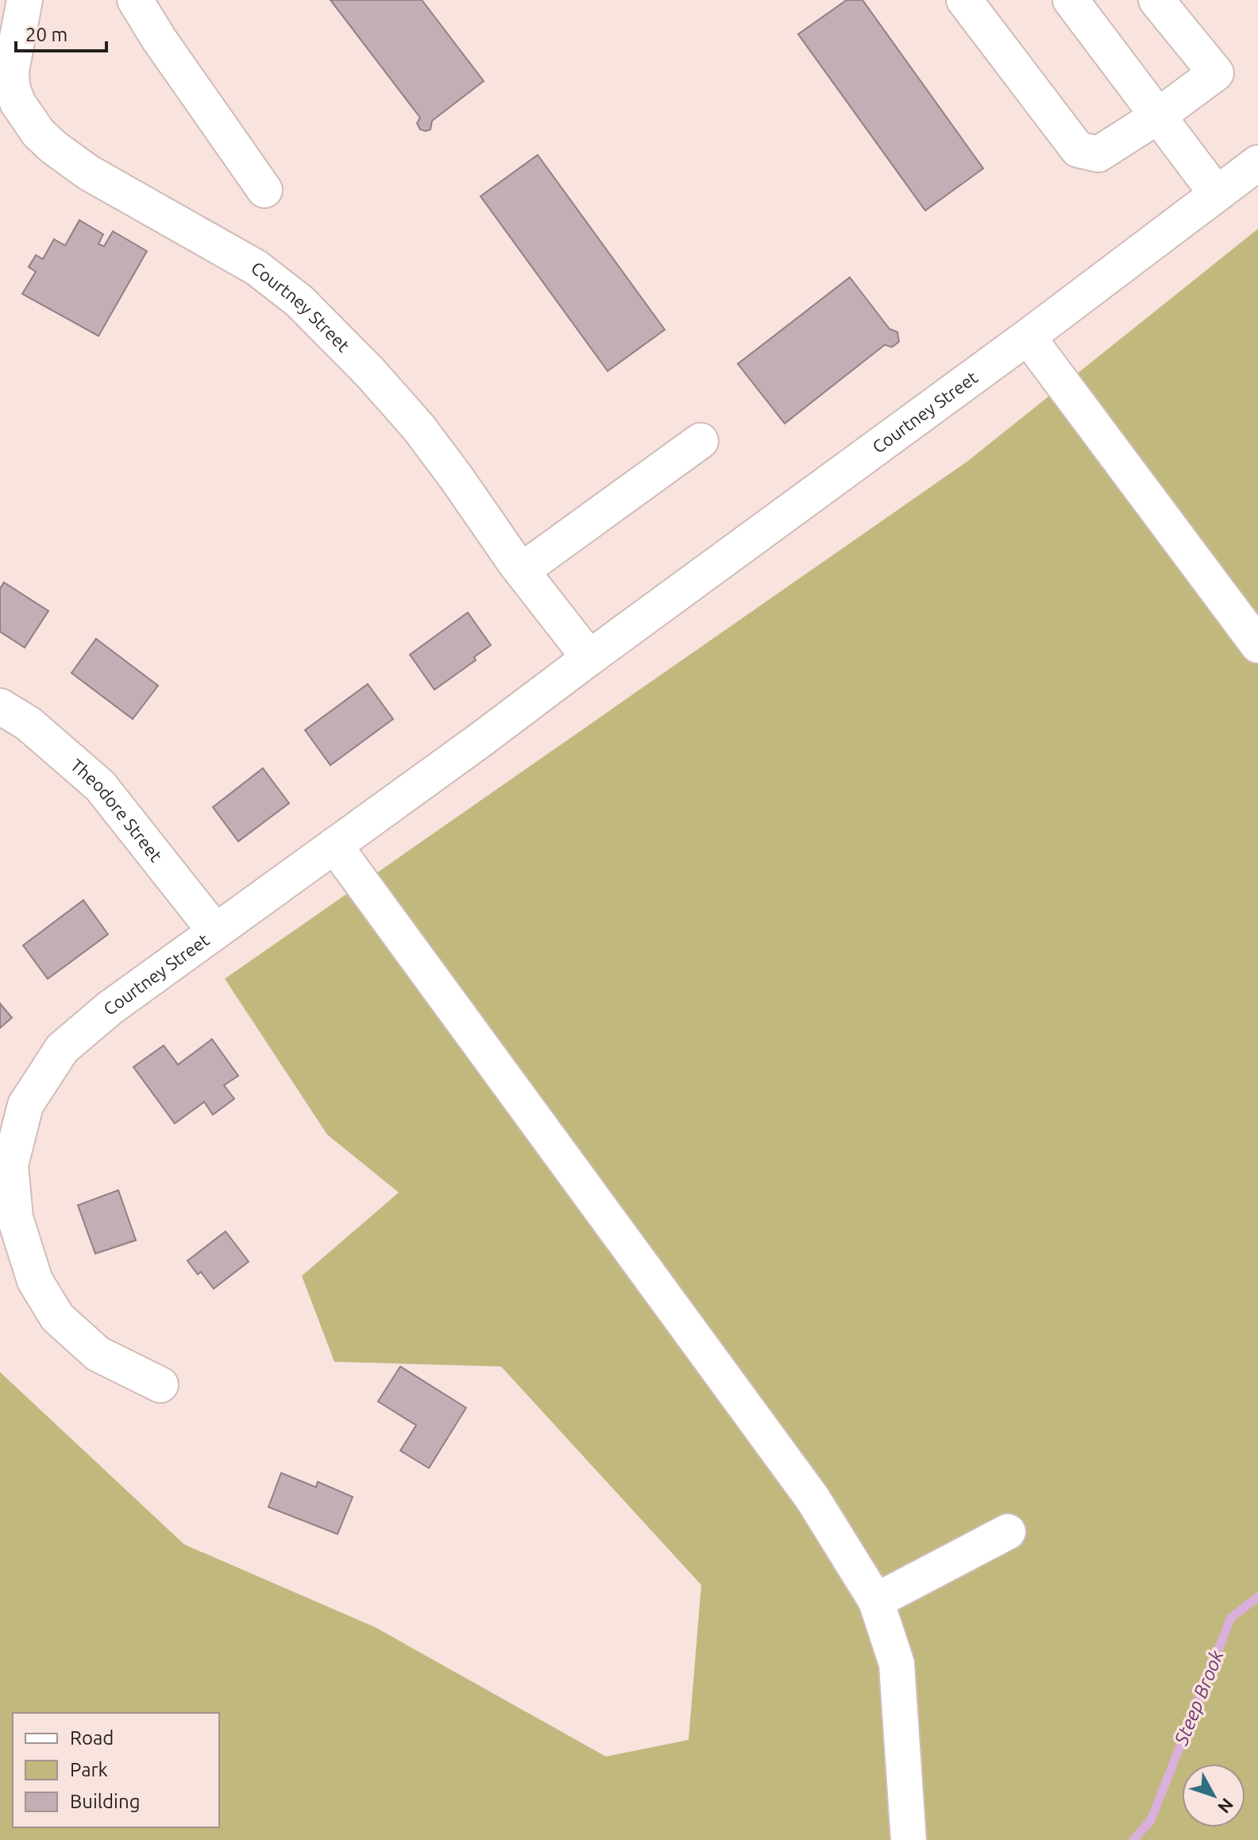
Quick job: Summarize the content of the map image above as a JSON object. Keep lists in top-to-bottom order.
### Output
{
  "streets": {
    "street": ["Courtney Street", "Theodore Street"]
  },
  "crossings": [
    ["Courtney Street", "Theodore Street"]
  ],
  "water": ["Steep Brook"],
  "legend": ["Road", "Park", "Building"],
  "scale_bar": "20 m",
  "north": "bottom right"
}
